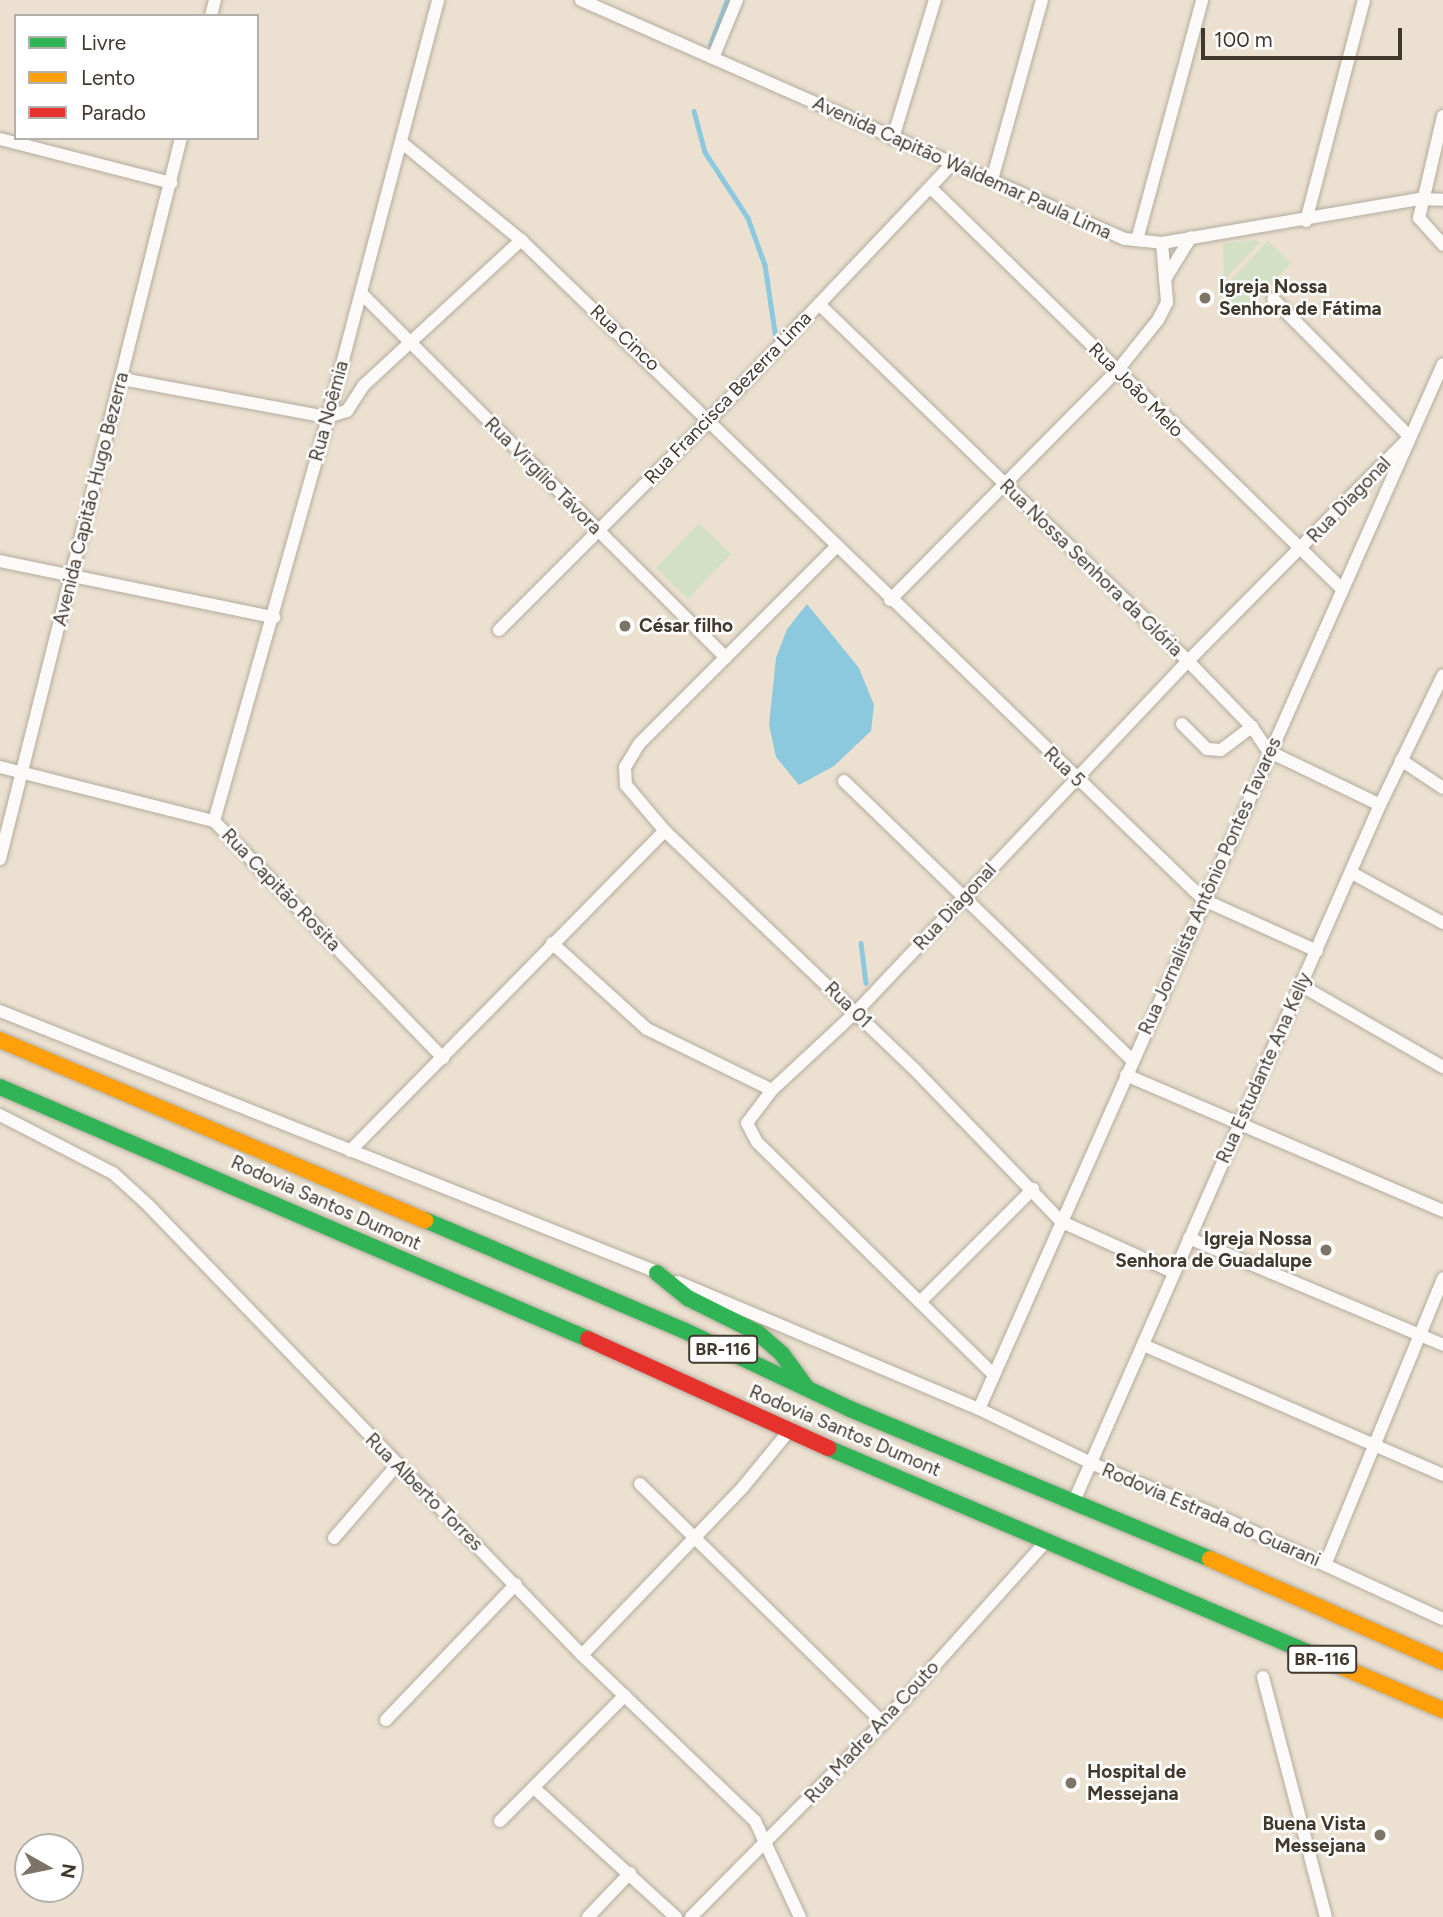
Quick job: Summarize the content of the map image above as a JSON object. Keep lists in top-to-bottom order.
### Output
{
  "streets": {
    "highway": ["Rodovia Santos Dumont", "BR-116"],
    "street": [
      "Avenida Capitão Waldemar Paula Lima",
      "Rua Cinco",
      "Rua João Melo",
      "Rua Francisca Bezerra Lima",
      "Rua Noêmia",
      "Rua Virgílio Távora",
      "Avenida Capitão Hugo Bezerra",
      "Rua Diagonal",
      "Rua Nossa Senhora da Glória",
      "Rua 5",
      "Rua Jornalista Antônio Pontes Tavares",
      "Rua Capitão Rosita",
      "Rua 01",
      "Rua Estudante Ana Kelly",
      "Rua Alberto Torres",
      "Rodovia Estrada do Guarani",
      "Rua Madre Ana Couto"
    ]
  },
  "crossings": [
    ["Avenida Capitão Waldemar Paula Lima", "Rua Francisca Bezerra Lima"],
    ["Rua Cinco", "Rua Francisca Bezerra Lima"],
    ["Rua Cinco", "Rua Noêmia"],
    ["Rua Cinco", "Rua 5"],
    ["Rua João Melo", "Rua Francisca Bezerra Lima"],
    ["Rua João Melo", "Rua Diagonal"],
    ["Rua João Melo", "Rua Jornalista Antônio Pontes Tavares"],
    ["Rua Francisca Bezerra Lima", "Rua Virgílio Távora"],
    ["Rua Francisca Bezerra Lima", "Rua Nossa Senhora da Glória"],
    ["Rua Noêmia", "Rua Virgílio Távora"],
    ["Rua Noêmia", "Rua Capitão Rosita"],
    ["Rua Virgílio Távora", "Rua 01"],
    ["Avenida Capitão Hugo Bezerra", "Rua Capitão Rosita"],
    ["Rua Diagonal", "Rua Nossa Senhora da Glória"],
    ["Rua Diagonal", "Rua 5"],
    ["Rua Diagonal", "Rua Jornalista Antônio Pontes Tavares"],
    ["Rua Diagonal", "Rua 01"],
    ["Rua Nossa Senhora da Glória", "Rua Jornalista Antônio Pontes Tavares"],
    ["Rua 5", "Rua Jornalista Antônio Pontes Tavares"],
    ["Rua 5", "Rua Estudante Ana Kelly"],
    ["Rua Jornalista Antônio Pontes Tavares", "Rua 01"],
    ["Rua Jornalista Antônio Pontes Tavares", "Rodovia Estrada do Guarani"],
    ["Rua Estudante Ana Kelly", "Rodovia Santos Dumont"],
    ["Rua Estudante Ana Kelly", "Rodovia Estrada do Guarani"],
    ["Rodovia Santos Dumont", "Rua Madre Ana Couto"],
    ["Rua Alberto Torres", "Rua Madre Ana Couto"]
  ],
  "places": [
    "Igreja Nossa Senhora de Fátima",
    "César filho",
    "Igreja Nossa Senhora de Guadalupe",
    "Hospital de Messejana",
    "Buena Vista Messejana"
  ],
  "legend": ["Livre", "Lento", "Parado"],
  "scale_bar": "100 m",
  "north": "right"
}
